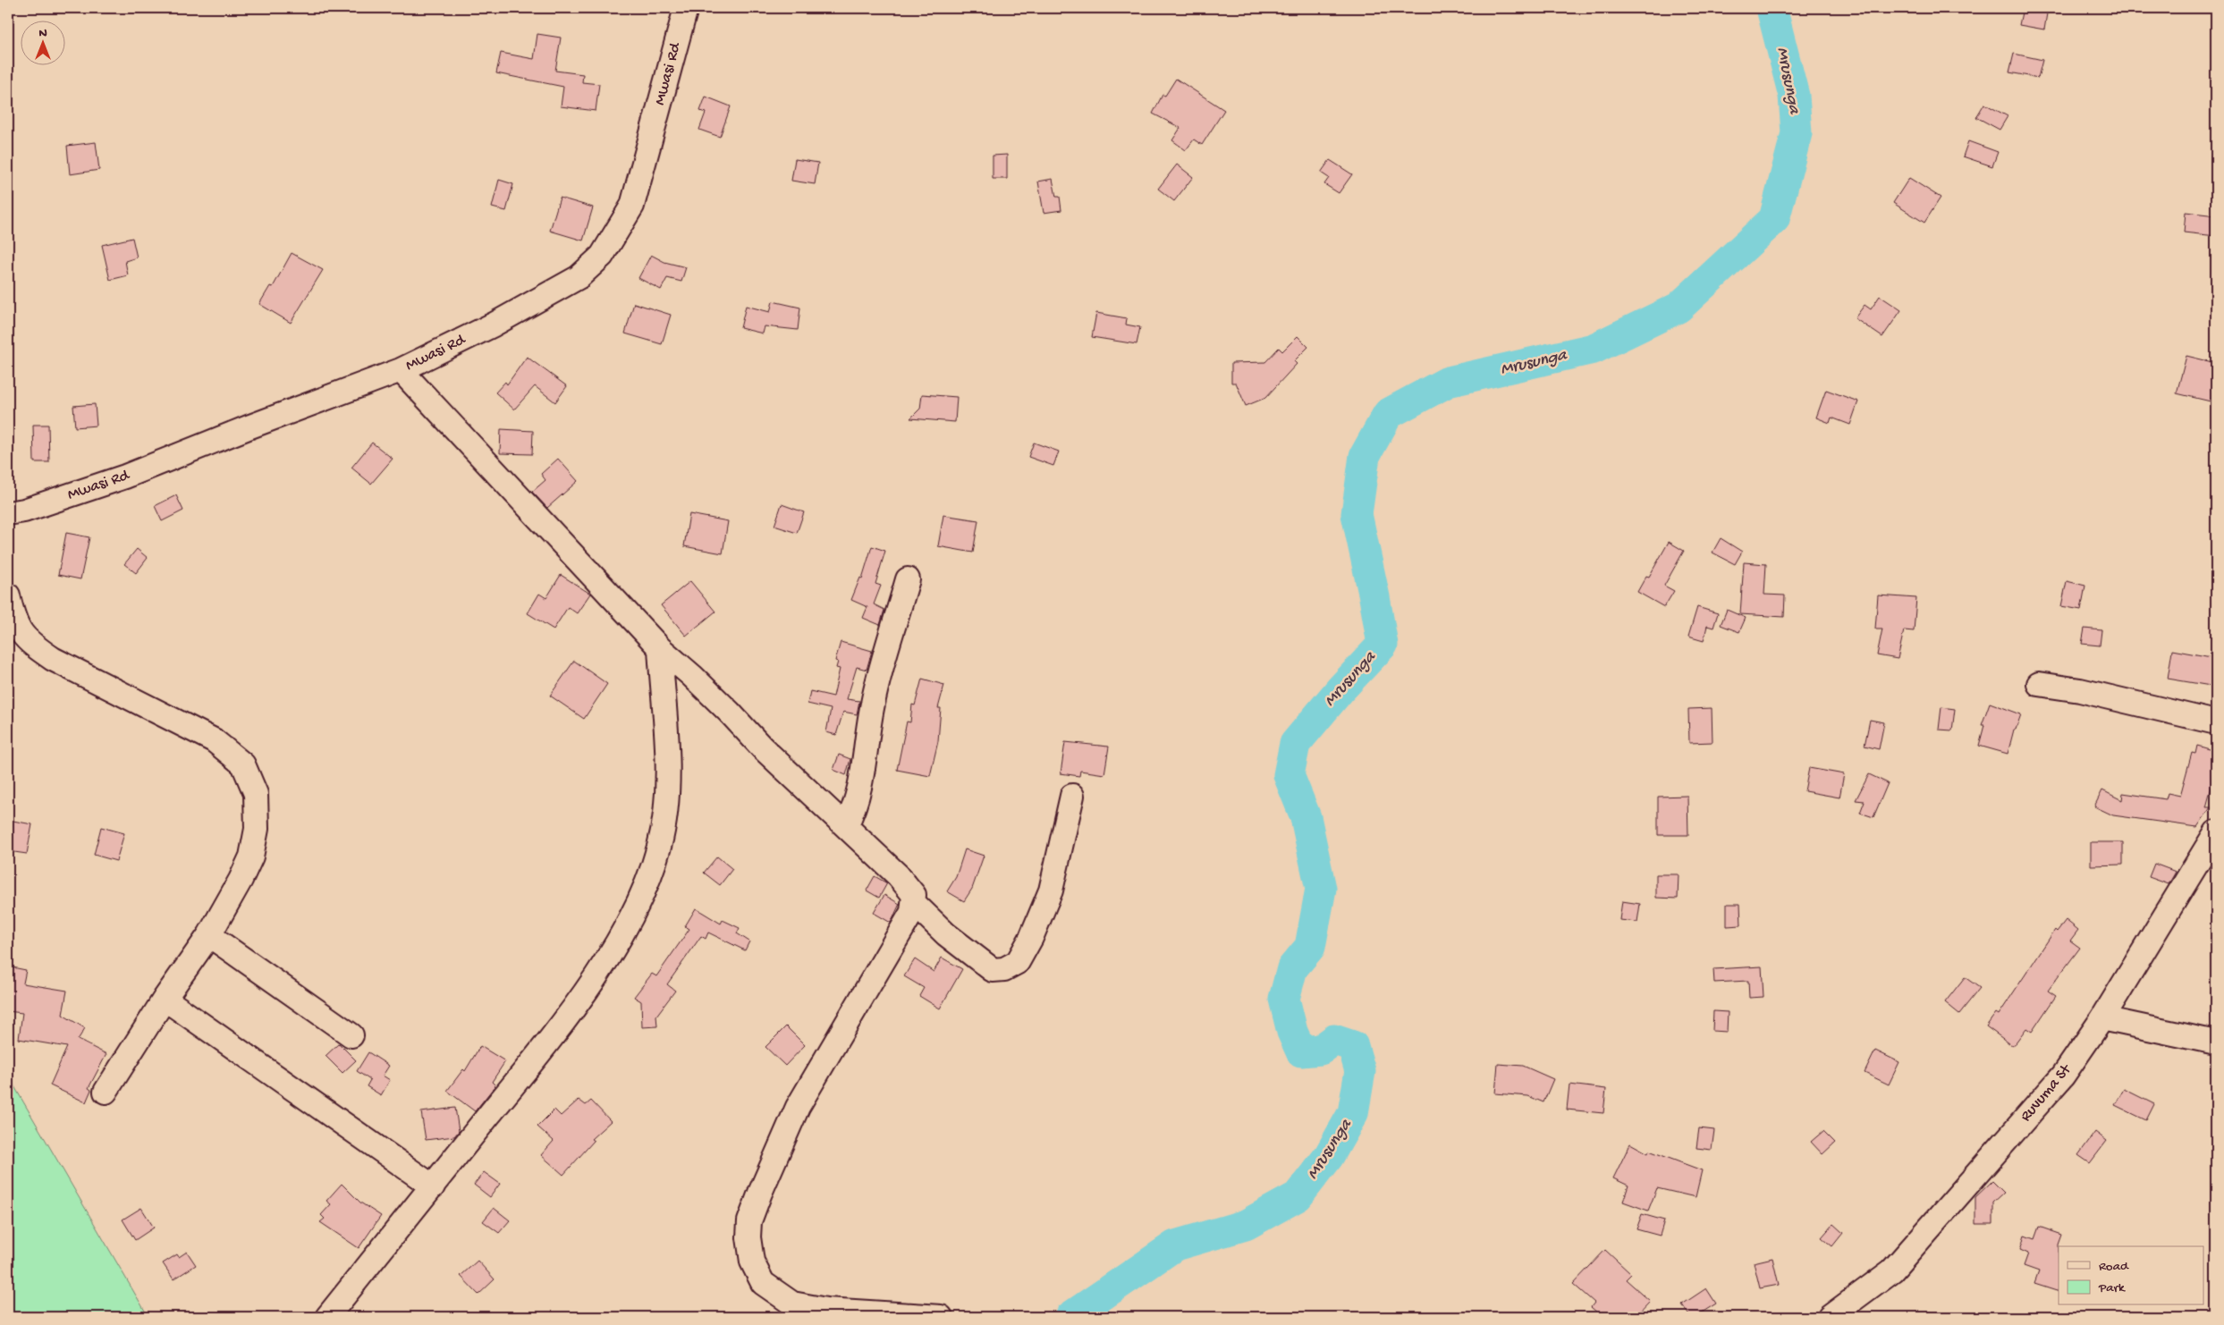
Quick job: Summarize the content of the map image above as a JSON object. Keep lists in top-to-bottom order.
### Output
{
  "streets": {
    "street": ["Mwasi Rd", "Ruvuma St"]
  },
  "water": ["Mrusunga"],
  "legend": ["Road", "Park"],
  "north": "top"
}
